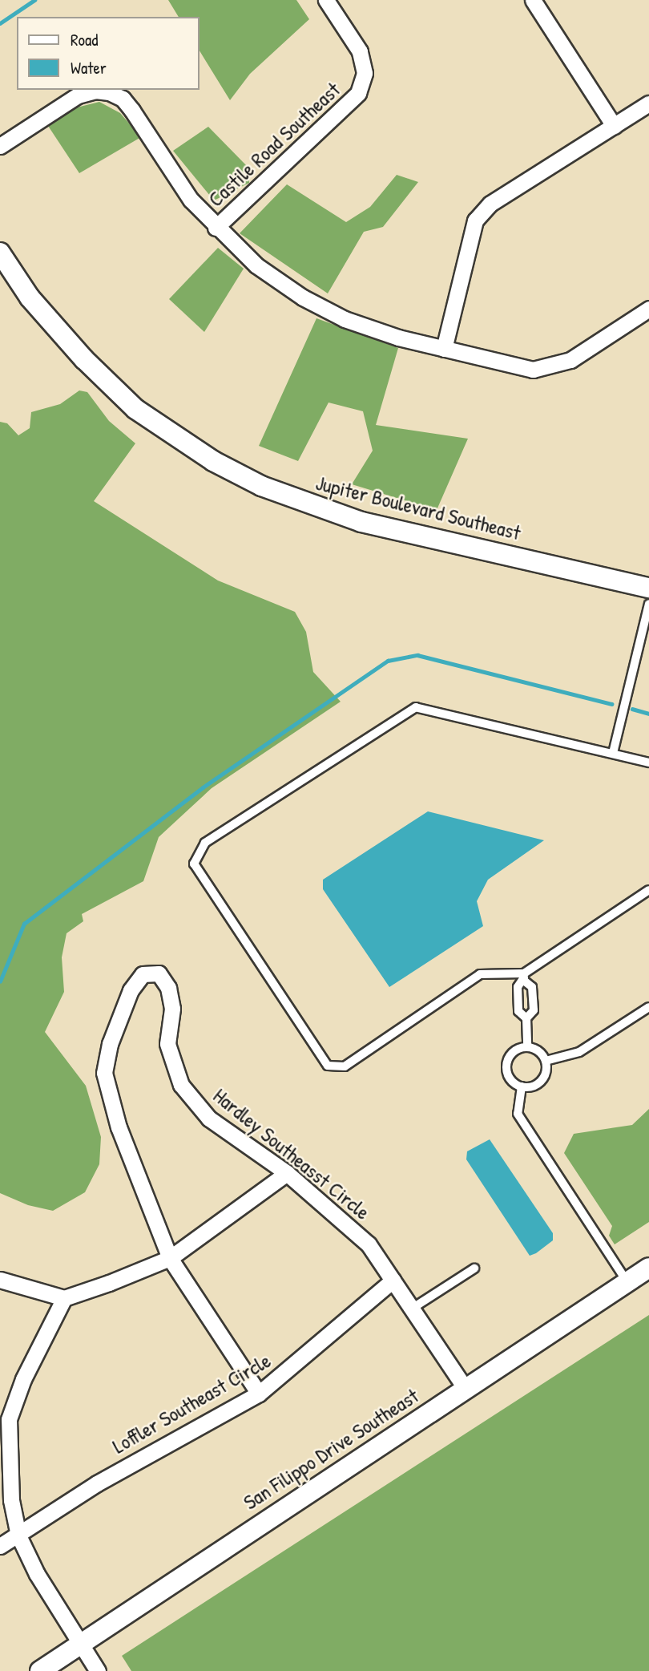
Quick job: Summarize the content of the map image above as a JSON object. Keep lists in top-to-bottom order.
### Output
{
  "streets": {
    "street": [
      "Castile Road Southeast",
      "Jupiter Boulevard Southeast",
      "Hardley Southeasst Circle",
      "Loffler Southeast Circle",
      "San Filippo Drive Southeast"
    ]
  },
  "crossings": [
    ["Hardley Southeasst Circle", "Loffler Southeast Circle"],
    ["Hardley Southeasst Circle", "San Filippo Drive Southeast"]
  ],
  "legend": ["Road", "Water"]
}
